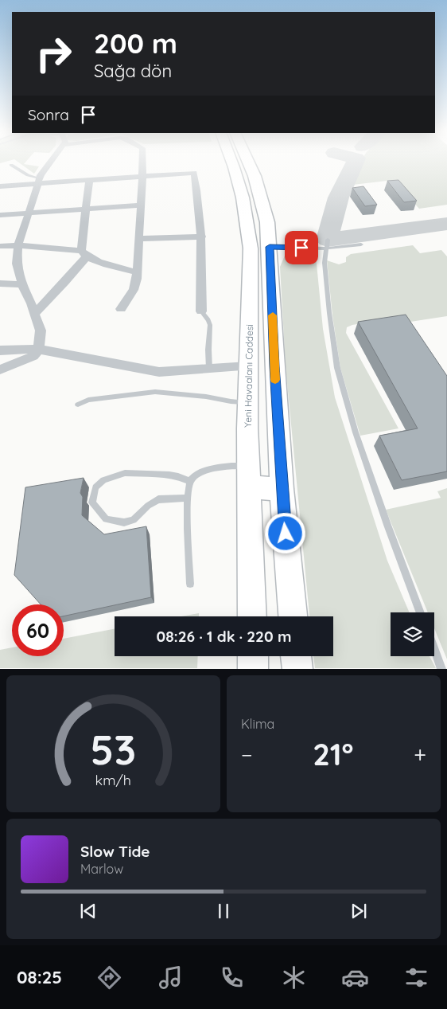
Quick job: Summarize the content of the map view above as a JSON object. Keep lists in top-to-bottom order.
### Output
{
  "streets": {
    "main road": ["Yeni Havaalanı Caddesi"]
  },
  "page": {
    "turn": ["200 m", "Sağa dön"],
    "then": "Sonra",
    "limit": "60",
    "trip": "08:26 · 1 dk · 220 m",
    "tile": "Klima",
    "heat": ["−", "21°", "+"],
    "song": ["Slow Tide", "Marlow"],
    "tabs": "08:25",
    "gauge": ["53", "km/h"]
  }
}
